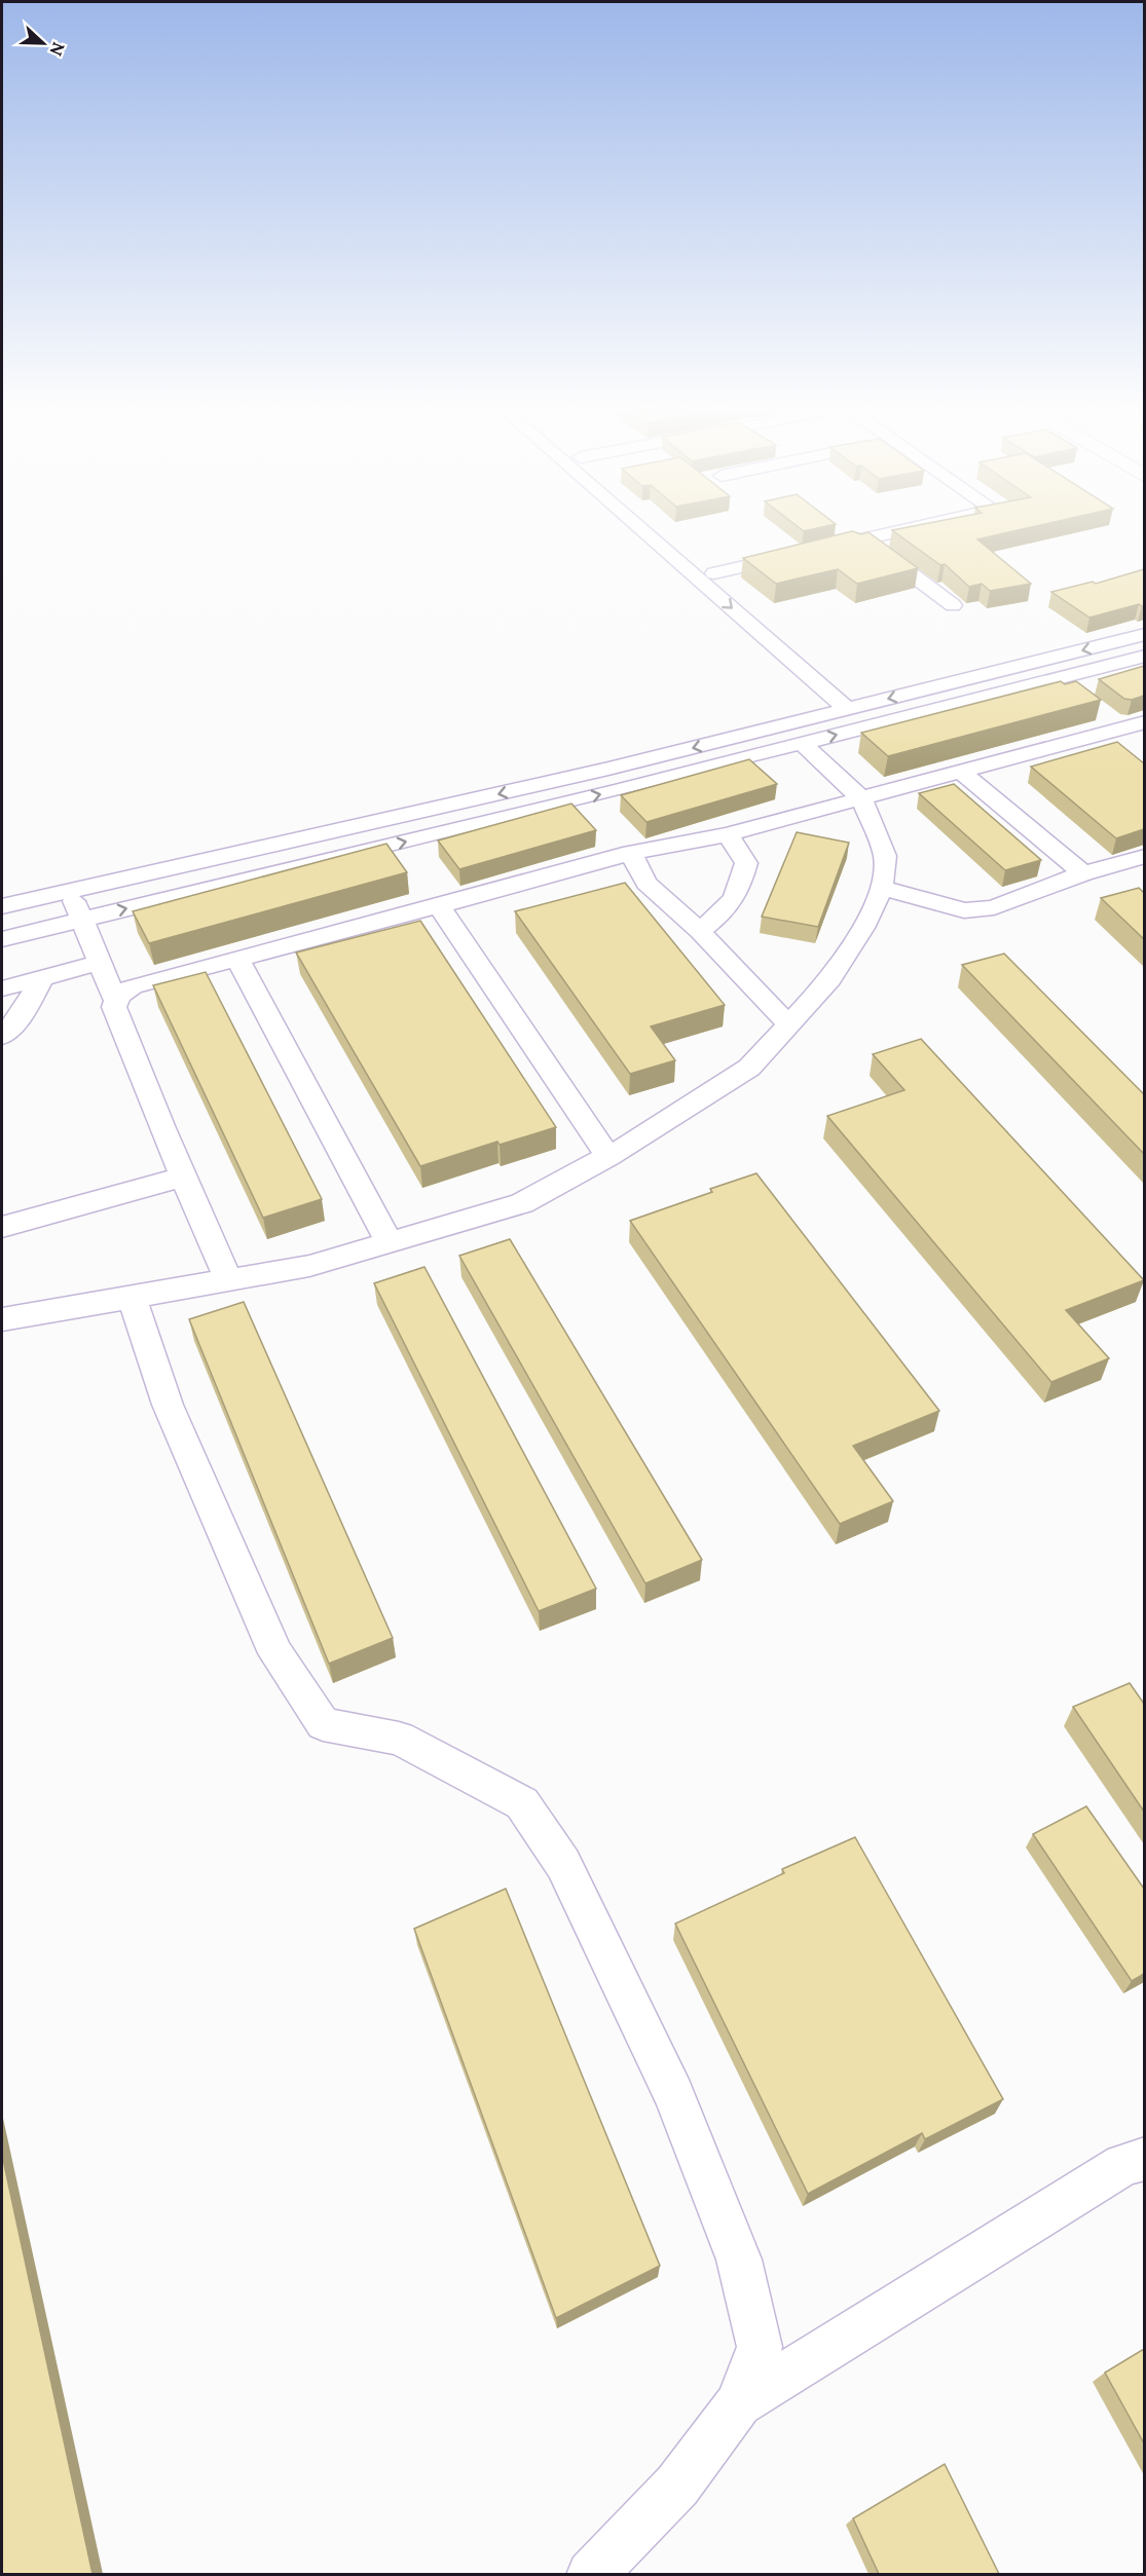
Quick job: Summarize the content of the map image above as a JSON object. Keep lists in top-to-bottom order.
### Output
{
  "north": "right"
}
